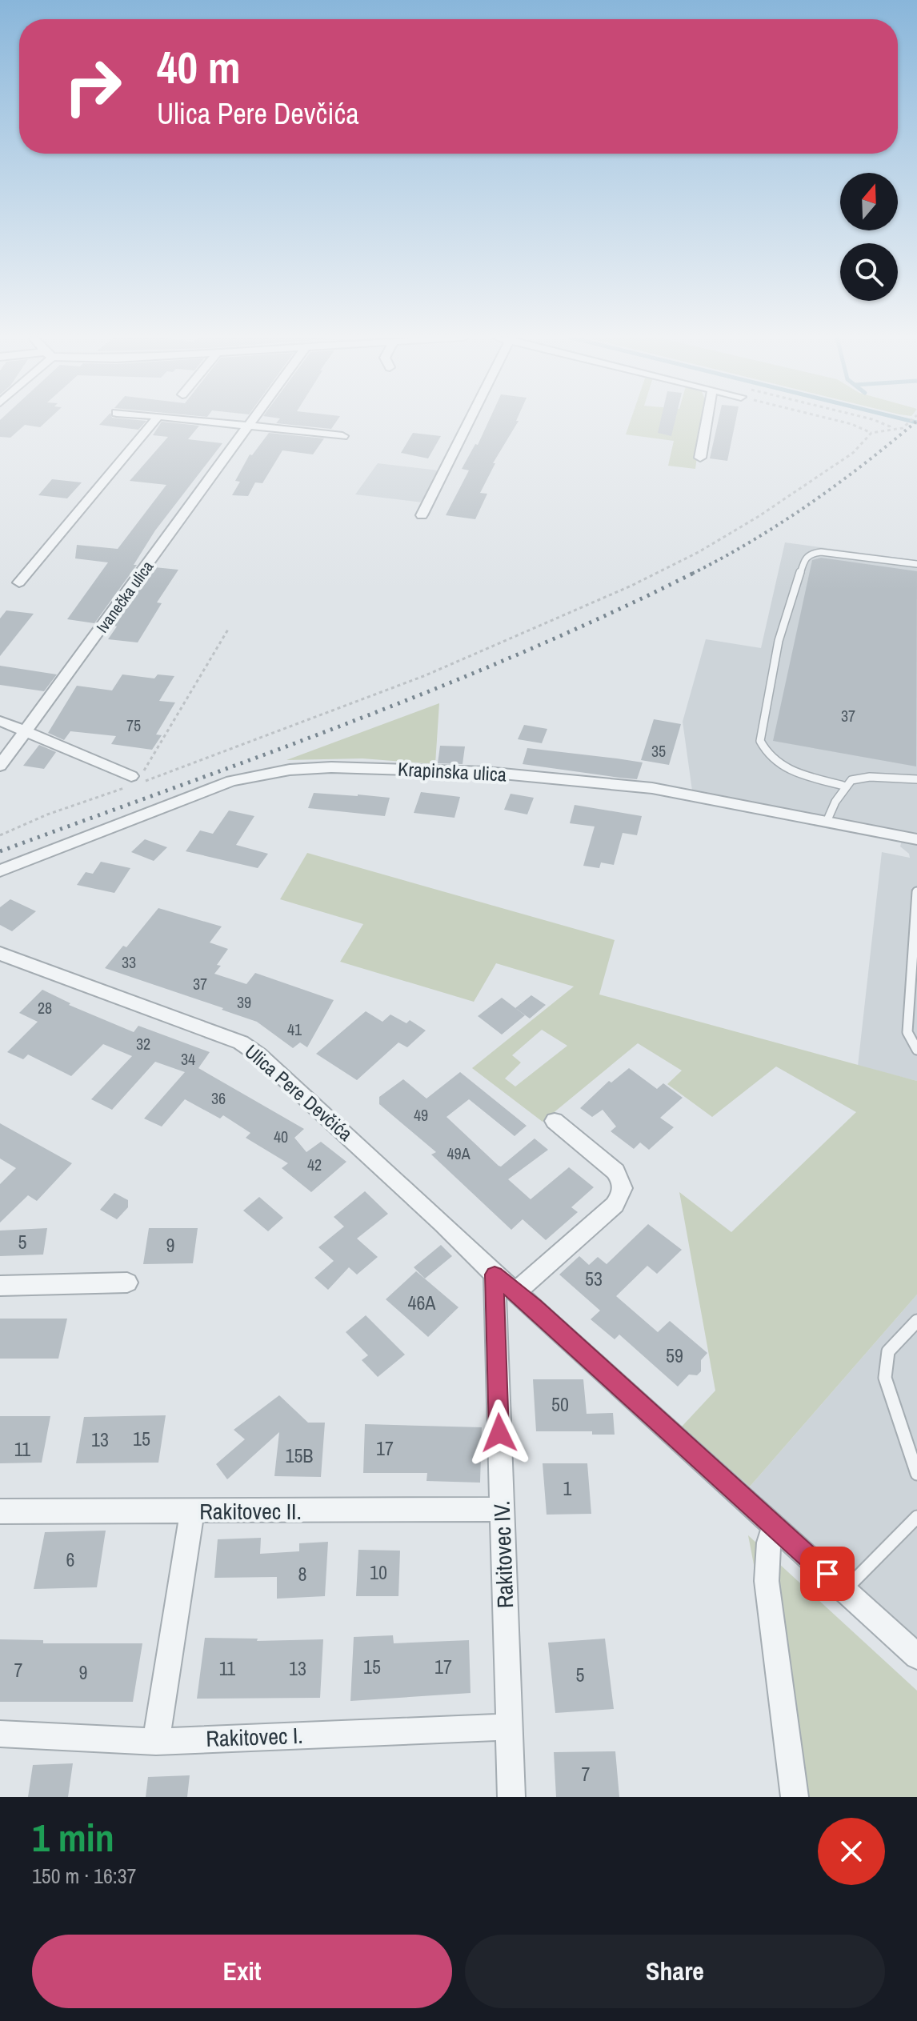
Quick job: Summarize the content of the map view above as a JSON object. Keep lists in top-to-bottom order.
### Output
{
  "streets": {
    "street": [
      "Ivanečka ulica",
      "Krapinska ulica",
      "Ulica Pere Devčića",
      "Rakitovec II.",
      "Rakitovec IV.",
      "Rakitovec I."
    ]
  },
  "crossings": [
    ["Ulica Pere Devčića", "Rakitovec IV."],
    ["Rakitovec II.", "Rakitovec IV."],
    ["Rakitovec IV.", "Rakitovec I."]
  ],
  "house_numbers": [
    "37",
    "75",
    "35",
    "33",
    "37",
    "39",
    "28",
    "41",
    "32",
    "34",
    "36",
    "49",
    "40",
    "49A",
    "42",
    "5",
    "9",
    "53",
    "46A",
    "59",
    "50",
    "15",
    "13",
    "17",
    "11",
    "15B",
    "1",
    "6",
    "10",
    "8",
    "15",
    "17",
    "11",
    "13",
    "7",
    "9",
    "5",
    "7"
  ],
  "north": "top",
  "page": {
    "turn": ["40 m", "Ulica Pere Devčića"],
    "heading": ["1 min", "150 m · 16:37"],
    "buttons": ["Exit", "Share"]
  }
}
